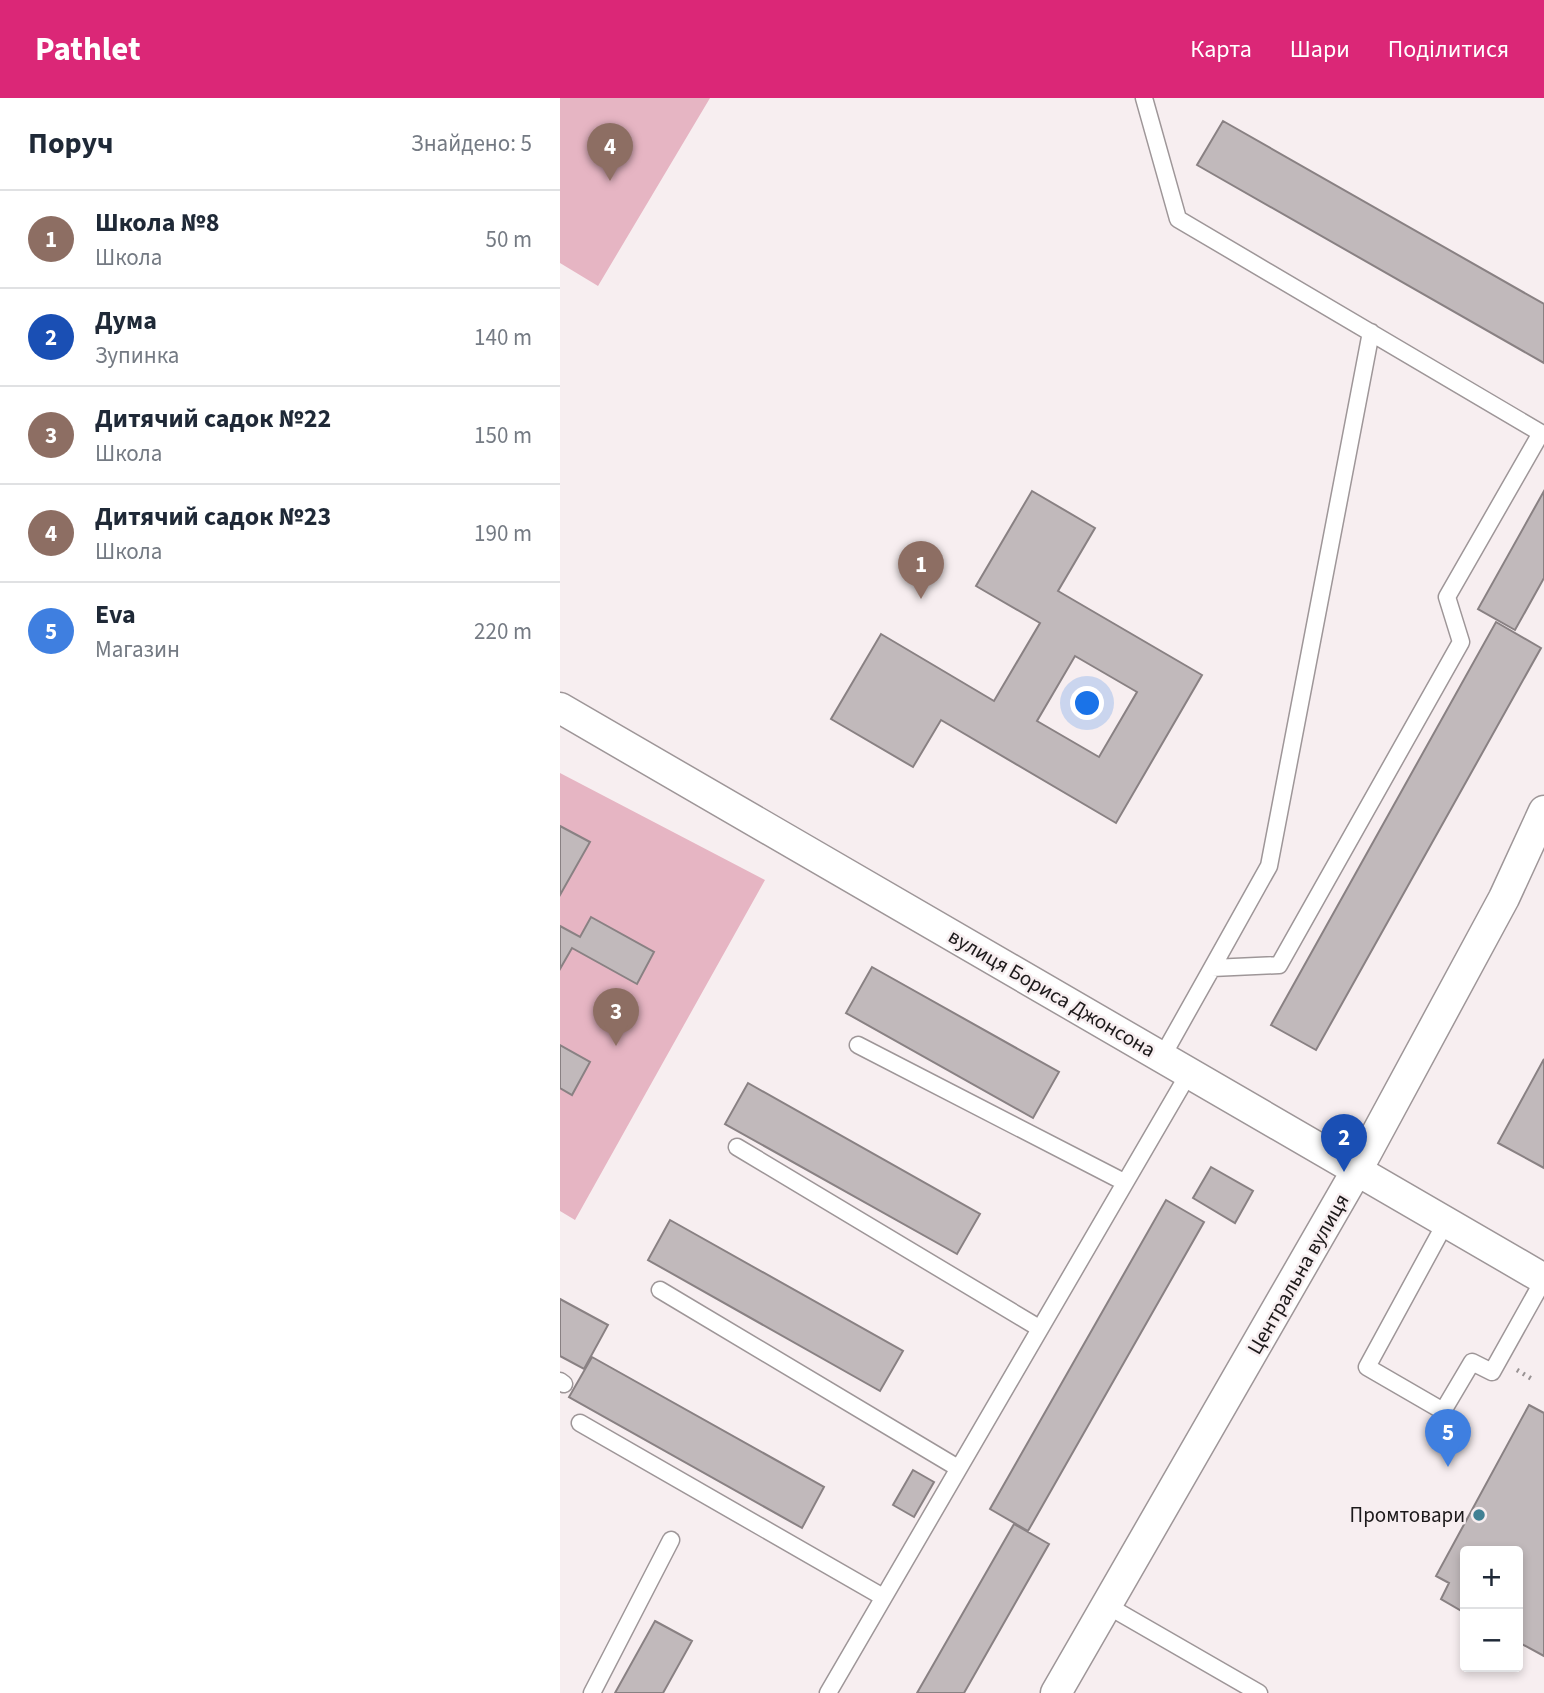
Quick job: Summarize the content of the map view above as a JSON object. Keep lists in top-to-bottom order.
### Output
{
  "streets": {
    "street": ["вулиця Бориса Джонсона", "Центральна вулиця"]
  },
  "crossings": [
    ["вулиця Бориса Джонсона", "Центральна вулиця"]
  ],
  "places": ["Промтовари"],
  "page": {
    "header": "Pathlet",
    "nav": ["Карта", "Шари", "Поділитися"],
    "heading": ["Поруч", "Знайдено: 5"],
    "pins": [
      "4",
      "1",
      "3",
      "2",
      "5"
    ],
    "list": [
      {
        "mark": "1",
        "name": "Школа №8",
        "note": "Школа",
        "value": "50 m"
      },
      {
        "mark": "2",
        "name": "Дума",
        "note": "Зупинка",
        "value": "140 m"
      },
      {
        "mark": "3",
        "name": "Дитячий садок №22",
        "note": "Школа",
        "value": "150 m"
      },
      {
        "mark": "4",
        "name": "Дитячий садок №23",
        "note": "Школа",
        "value": "190 m"
      },
      {
        "mark": "5",
        "name": "Eva",
        "note": "Магазин",
        "value": "220 m"
      }
    ],
    "map_buttons": ["+", "−"]
  }
}
